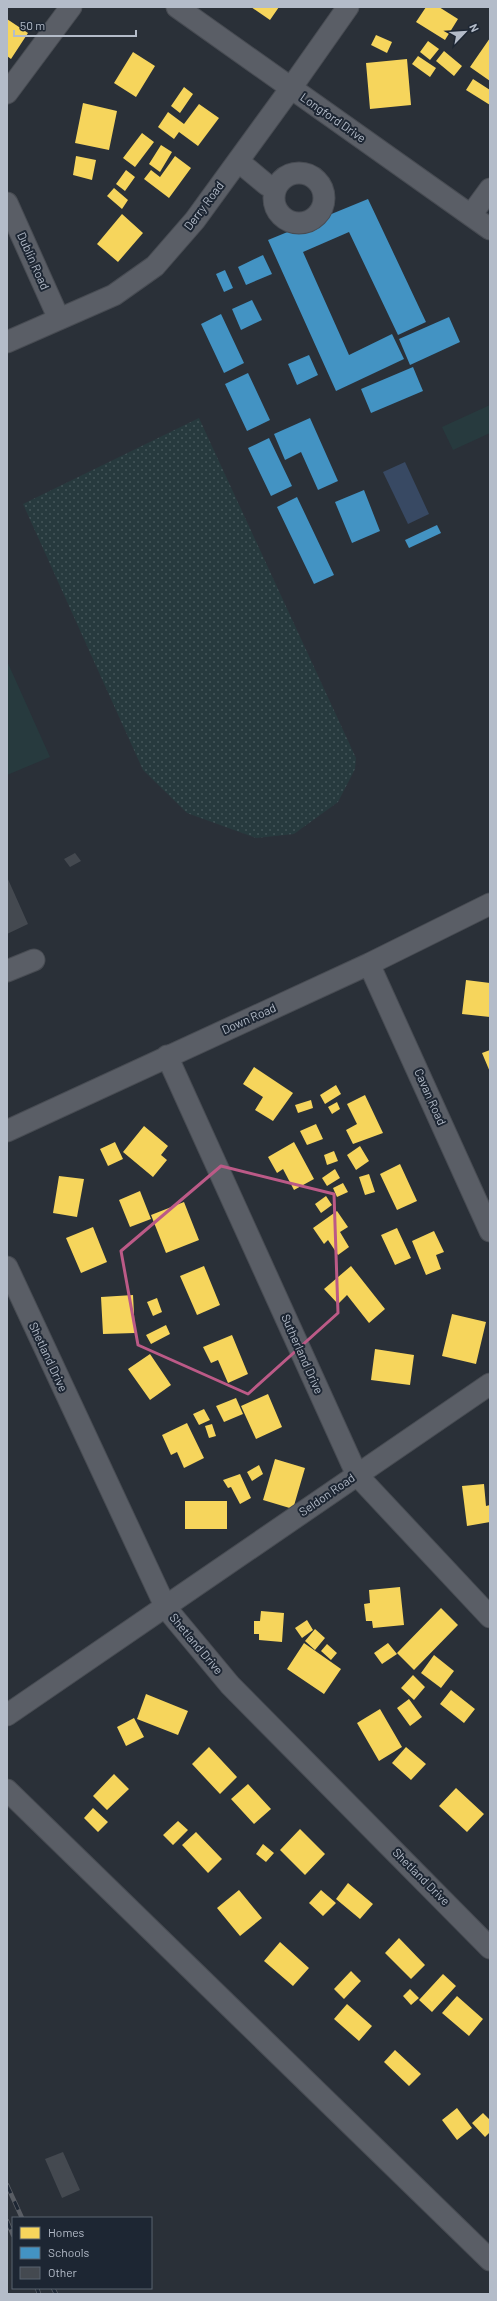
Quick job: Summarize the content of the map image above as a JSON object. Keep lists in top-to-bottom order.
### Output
{
  "streets": {
    "street": [
      "Longford Drive",
      "Derry Road",
      "Dublin Road",
      "Down Road",
      "Cavan Road",
      "Sutherland Drive",
      "Shetland Drive",
      "Seldon Road"
    ]
  },
  "crossings": [
    ["Longford Drive", "Derry Road"],
    ["Derry Road", "Dublin Road"],
    ["Down Road", "Cavan Road"],
    ["Down Road", "Sutherland Drive"],
    ["Sutherland Drive", "Seldon Road"],
    ["Shetland Drive", "Seldon Road"]
  ],
  "legend": ["Homes", "Schools", "Other"],
  "scale_bar": "50 m",
  "north": "top right"
}
